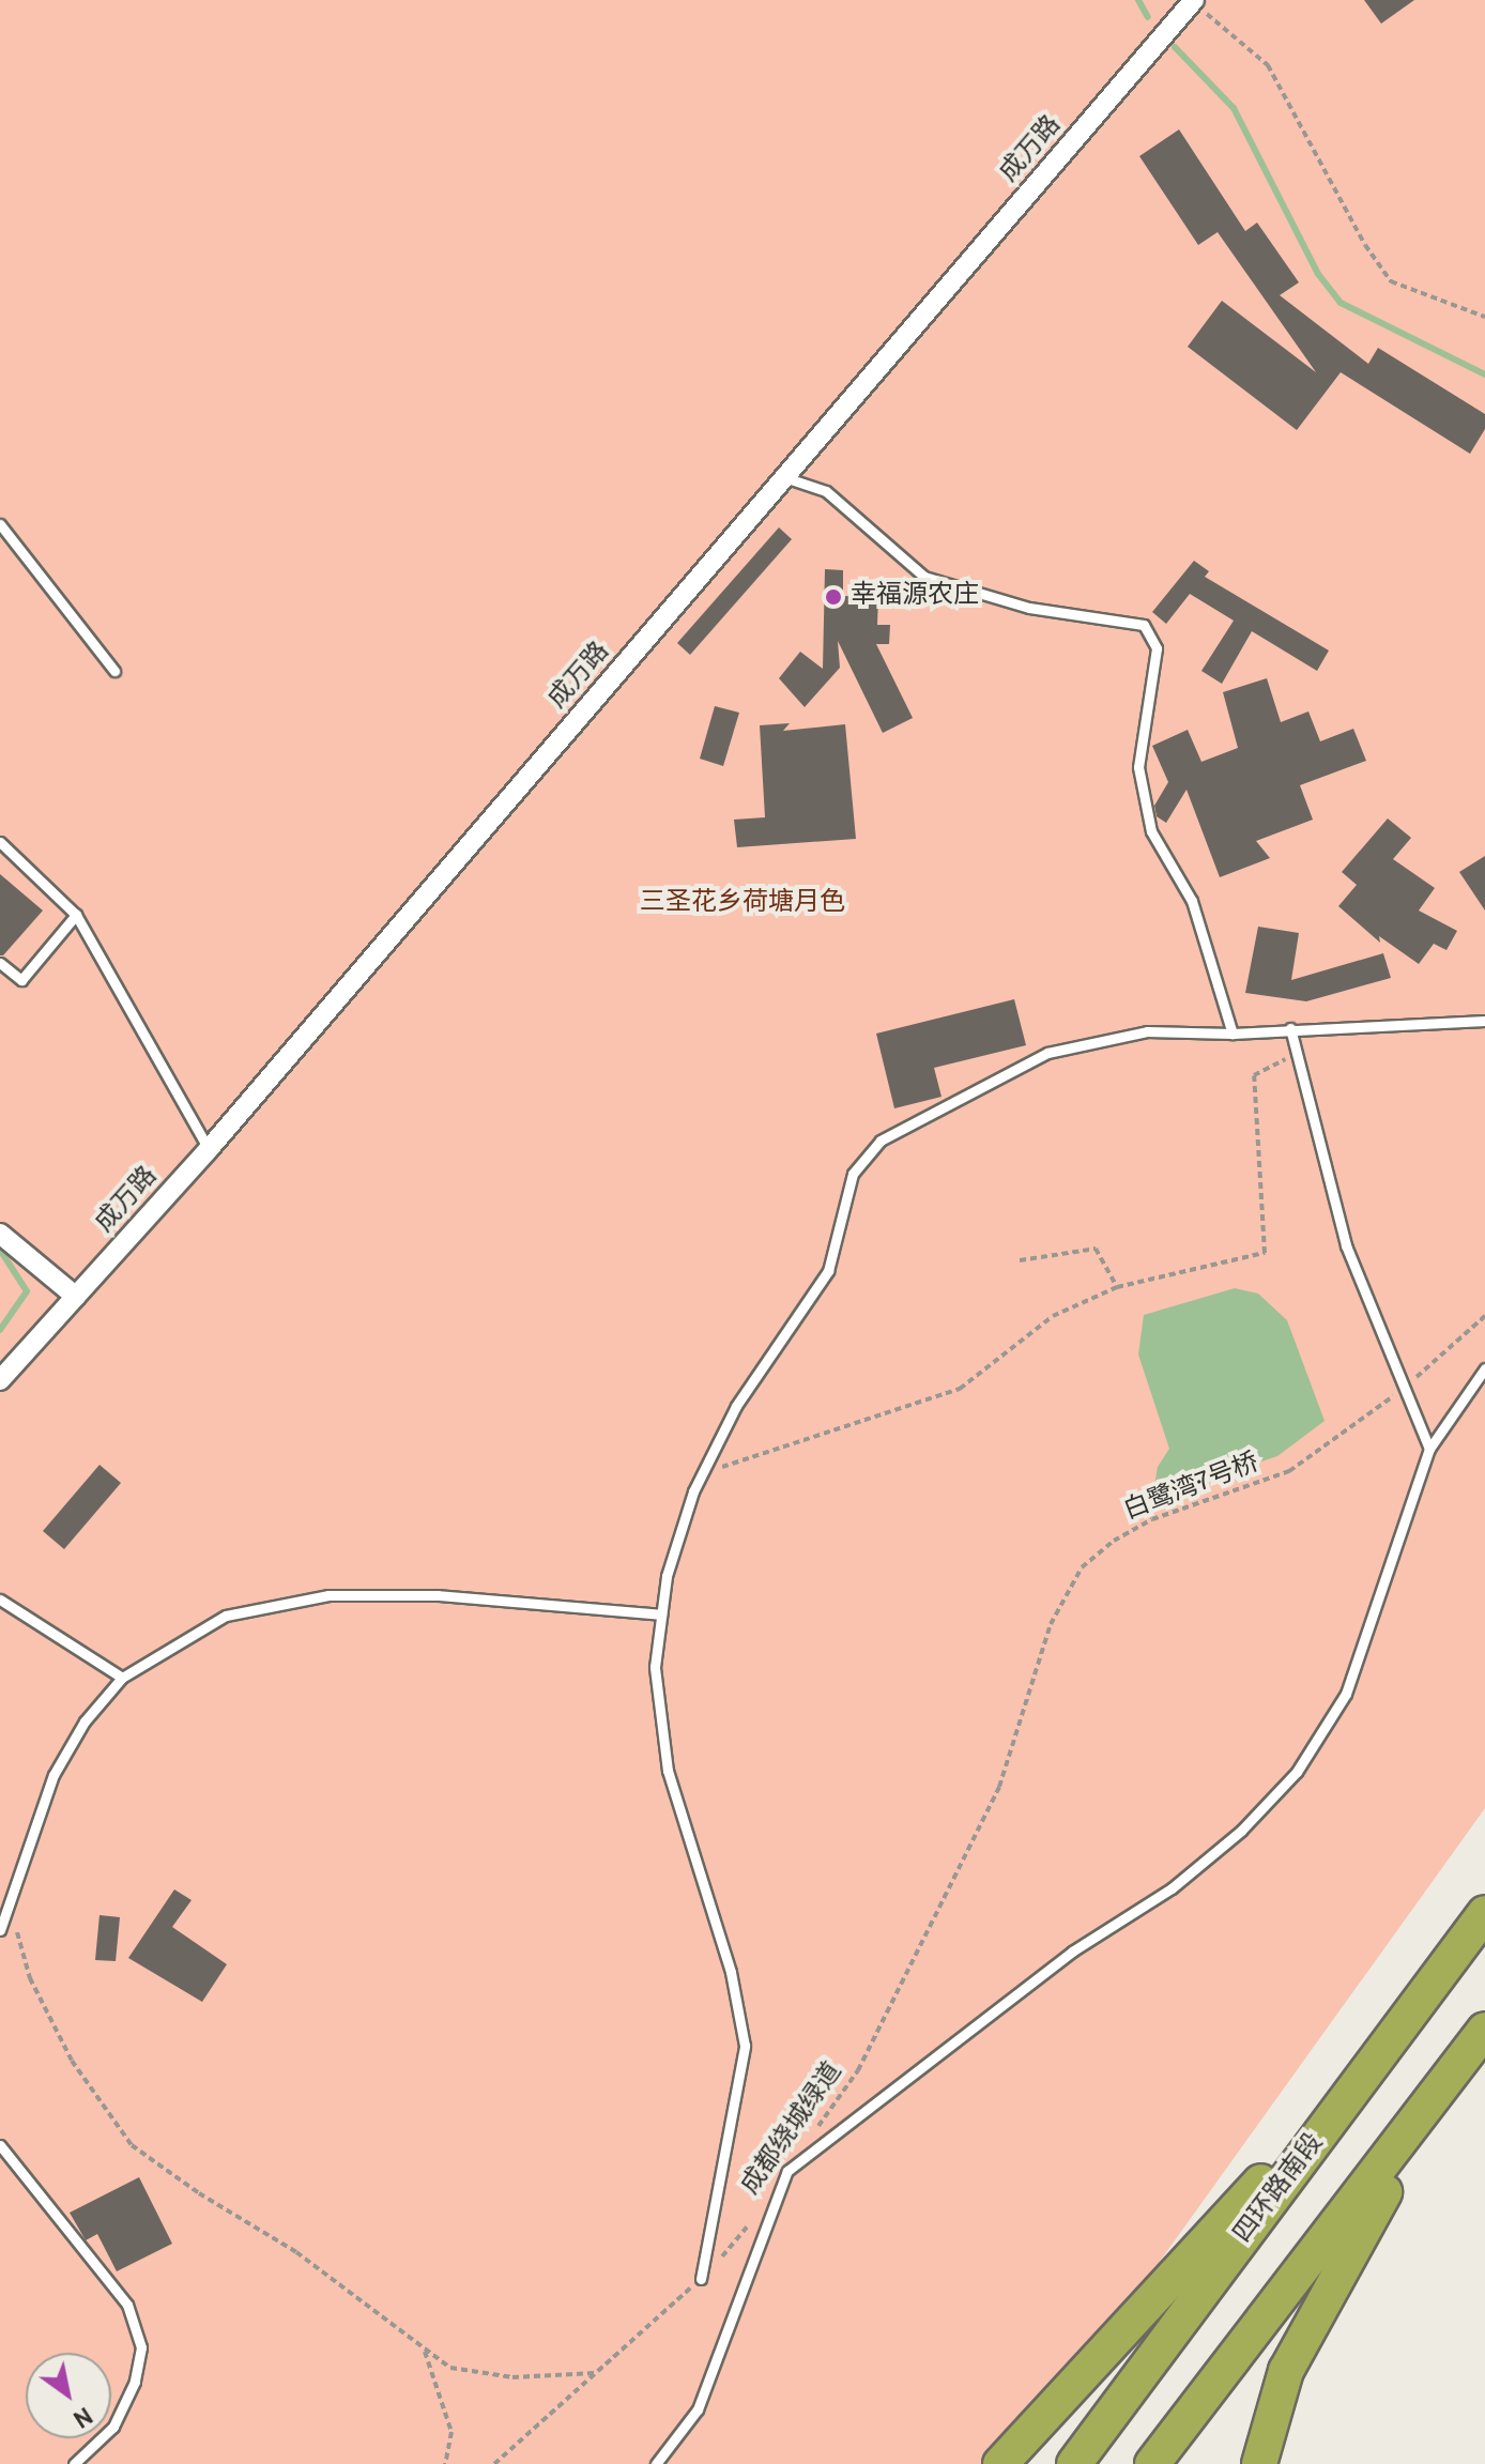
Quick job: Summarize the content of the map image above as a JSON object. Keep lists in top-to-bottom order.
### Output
{
  "streets": {
    "highway": ["四环路南段"],
    "street": ["成万路"],
    "path": ["白鹭湾·7号桥", "成都绕城绿道"]
  },
  "crossings": [
    ["白鹭湾·7号桥", "成都绕城绿道"]
  ],
  "parks": ["三圣花乡荷塘月色"],
  "places": ["幸福源农庄"],
  "north": "bottom right"
}
